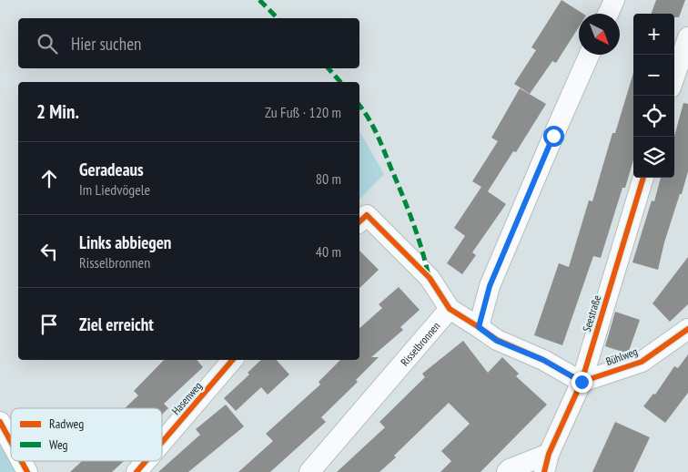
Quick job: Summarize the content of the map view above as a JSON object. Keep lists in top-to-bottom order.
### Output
{
  "streets": {
    "street": [
      "Seestraße",
      "Risselbronnen",
      "Bühlweg",
      "Hasenweg"
    ]
  },
  "crossings": [
    ["Seestraße", "Bühlweg"]
  ],
  "legend": ["Radweg", "Weg"],
  "north": "bottom right",
  "page": {
    "map_buttons": ["+", "−"],
    "search": "Hier suchen",
    "heading": ["2 Min.", "Zu Fuß · 120 m"],
    "list": [
      ["Geradeaus", "Im Liedvögele", "80 m"],
      ["Links abbiegen", "Risselbronnen", "40 m"],
      "Ziel erreicht"
    ]
  }
}
